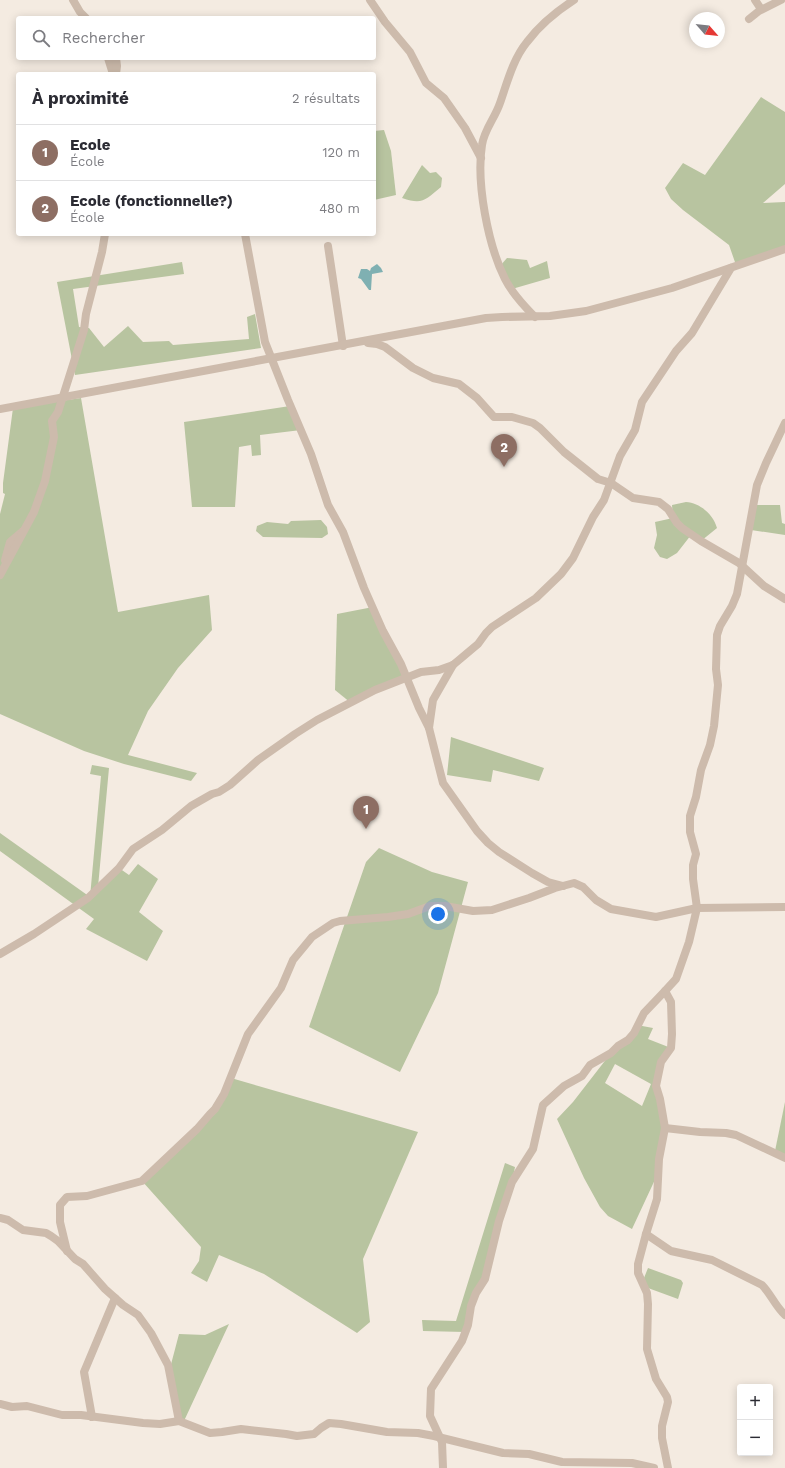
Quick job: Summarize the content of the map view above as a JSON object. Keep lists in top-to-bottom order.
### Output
{
  "north": "bottom right",
  "page": {
    "search": "Rechercher",
    "heading": ["À proximité", "2 résultats"],
    "list": [
      {
        "mark": "1",
        "name": "Ecole",
        "note": "École",
        "value": "120 m"
      },
      {
        "mark": "2",
        "name": "Ecole (fonctionnelle?)",
        "note": "École",
        "value": "480 m"
      }
    ],
    "pins": ["2", "1"],
    "map_buttons": ["+", "−"]
  }
}
